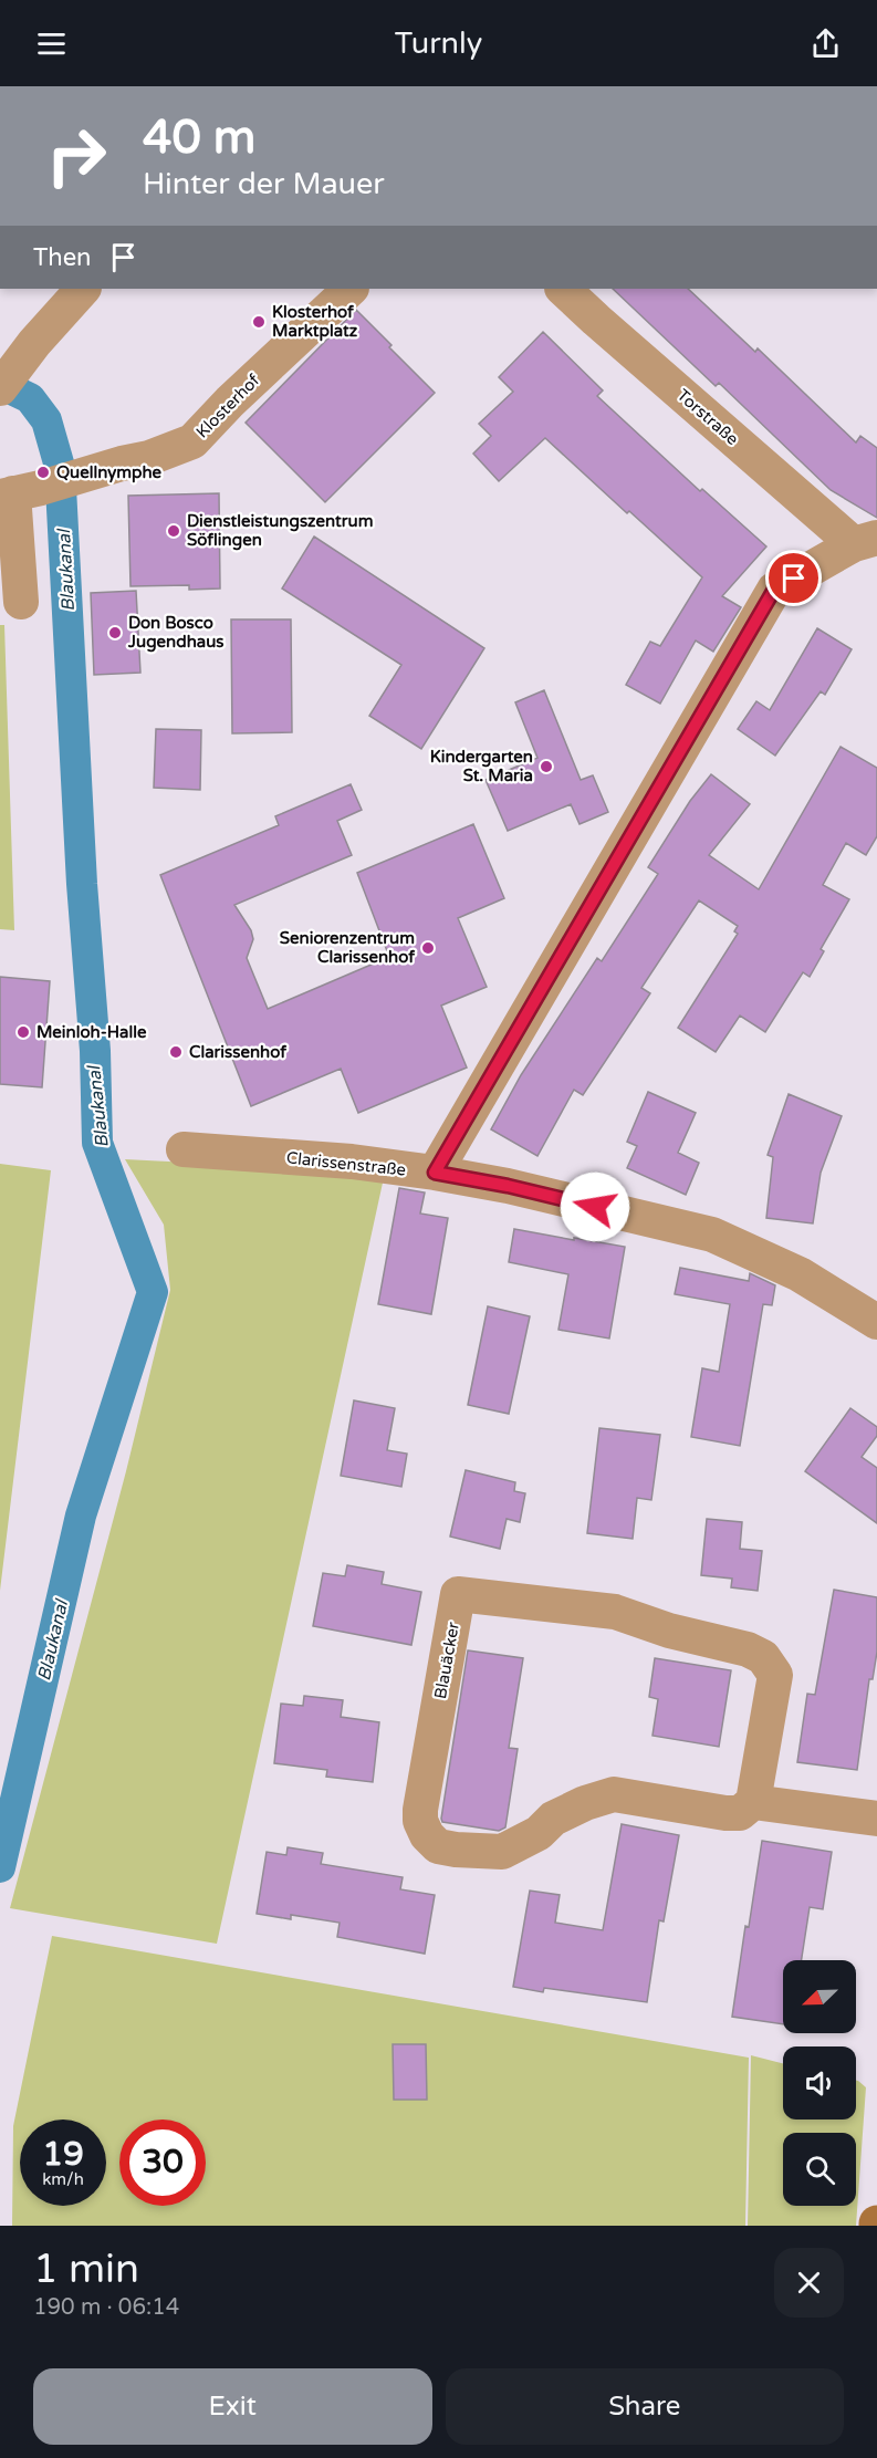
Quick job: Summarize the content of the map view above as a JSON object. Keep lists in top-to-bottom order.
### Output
{
  "streets": {
    "street": [
      "Klosterhof",
      "Torstraße",
      "Clarissenstraße",
      "Blauäcker"
    ]
  },
  "water": ["Blaukanal"],
  "places": [
    "Klosterhof Marktplatz",
    "Quellnymphe",
    "Dienstleistungszentrum Söflingen",
    "Don Bosco Jugendhaus",
    "Kindergarten St. Maria",
    "Seniorenzentrum Clarissenhof",
    "Meinloh-Halle",
    "Clarissenhof"
  ],
  "north": "bottom left",
  "page": {
    "header": "Turnly",
    "turn": ["40 m", "Hinter der Mauer"],
    "then": "Then",
    "speed": "19 km/h",
    "limit": "30",
    "heading": ["1 min", "190 m · 06:14"],
    "buttons": ["Exit", "Share"]
  }
}
